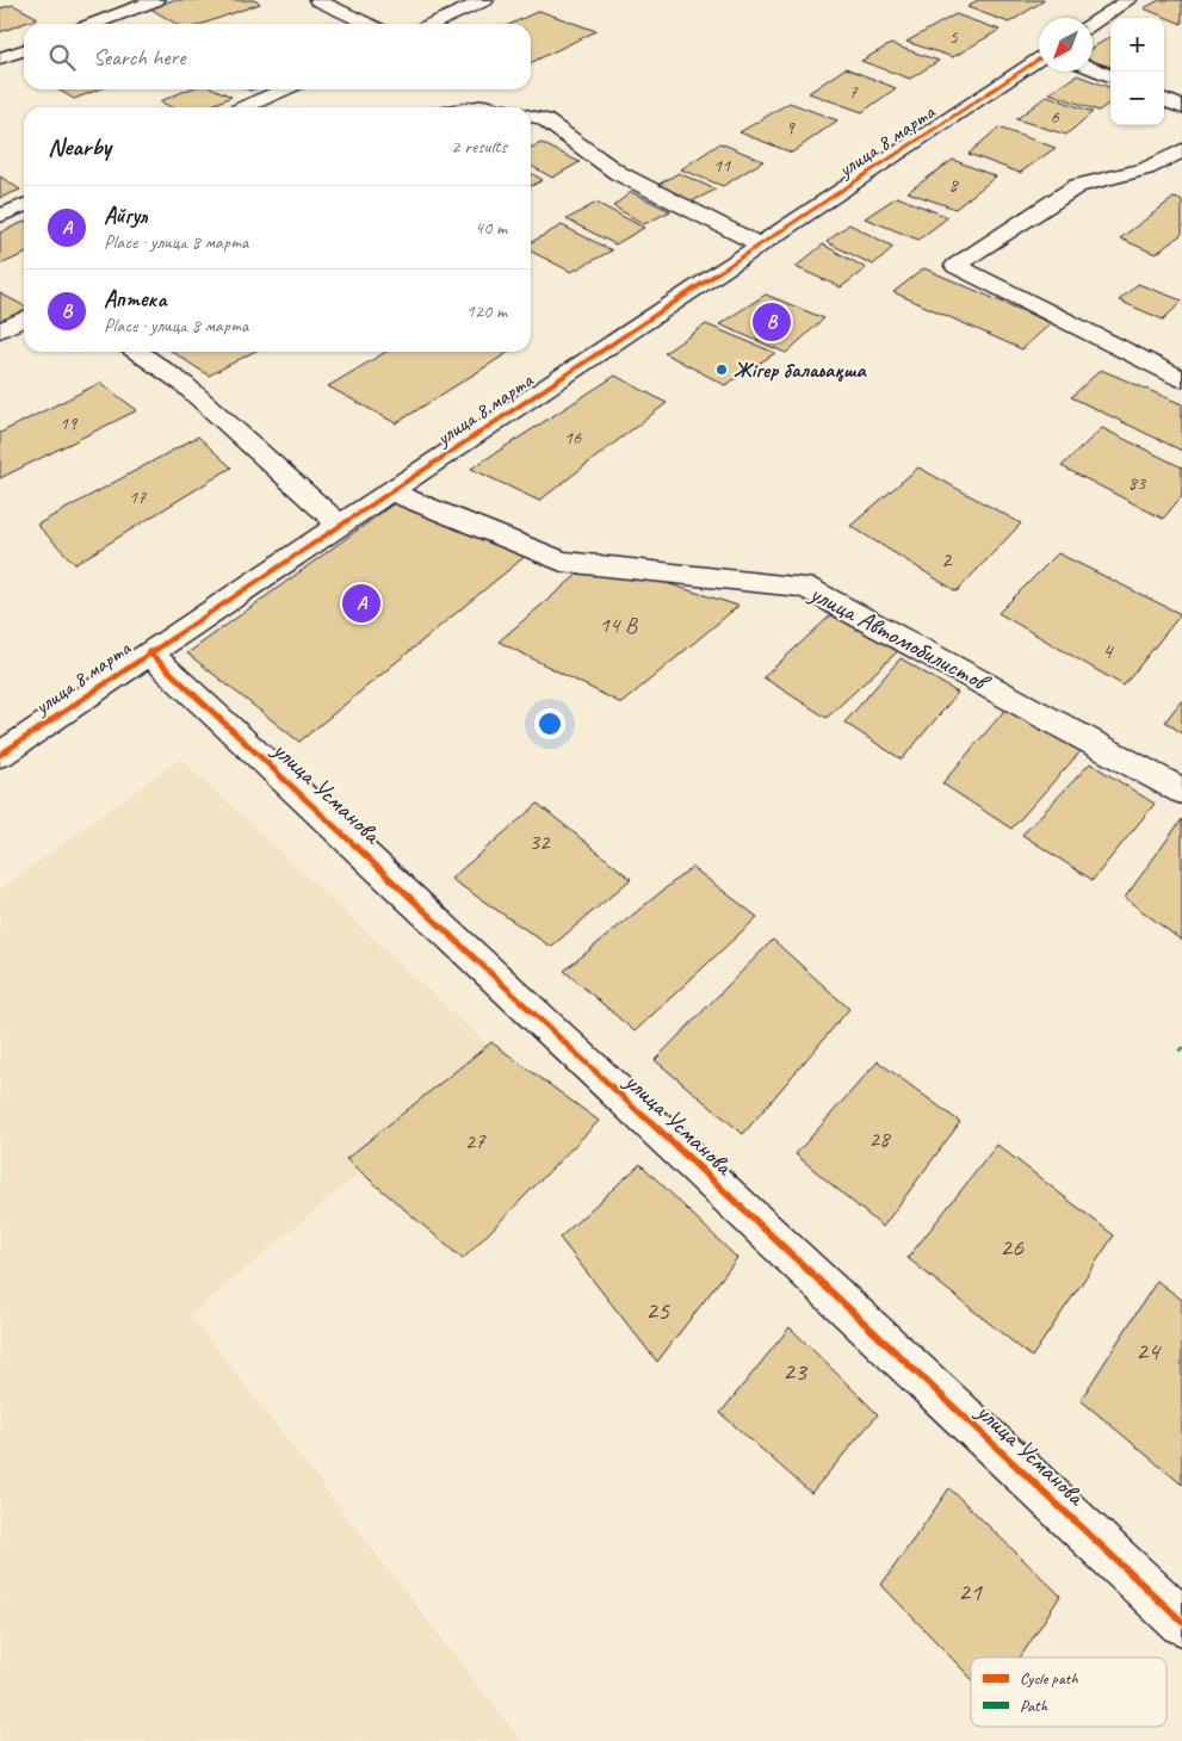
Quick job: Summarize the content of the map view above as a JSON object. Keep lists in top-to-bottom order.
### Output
{
  "streets": {
    "street": ["улица 8 марта", "улица Автомобилистов", "улица Усманова"]
  },
  "crossings": [
    ["улица 8 марта", "улица Автомобилистов"],
    ["улица 8 марта", "улица Усманова"]
  ],
  "places": ["Жігер балаьақша"],
  "house_numbers": [
    "5",
    "7",
    "6",
    "9",
    "11",
    "8",
    "19",
    "16",
    "83",
    "17",
    "2",
    "14 В",
    "4",
    "32",
    "28",
    "27",
    "26",
    "25",
    "24",
    "23",
    "21"
  ],
  "legend": ["Cycle path", "Path"],
  "north": "bottom left",
  "page": {
    "map_buttons": ["+", "−"],
    "search": "Search here",
    "heading": ["Nearby", "2 results"],
    "list": [
      {
        "mark": "A",
        "name": "Айгул",
        "note": "Place · улица 8 марта",
        "value": "40 m"
      },
      {
        "mark": "B",
        "name": "Аптека",
        "note": "Place · улица 8 марта",
        "value": "120 m"
      }
    ],
    "pins": ["B", "A"]
  }
}
